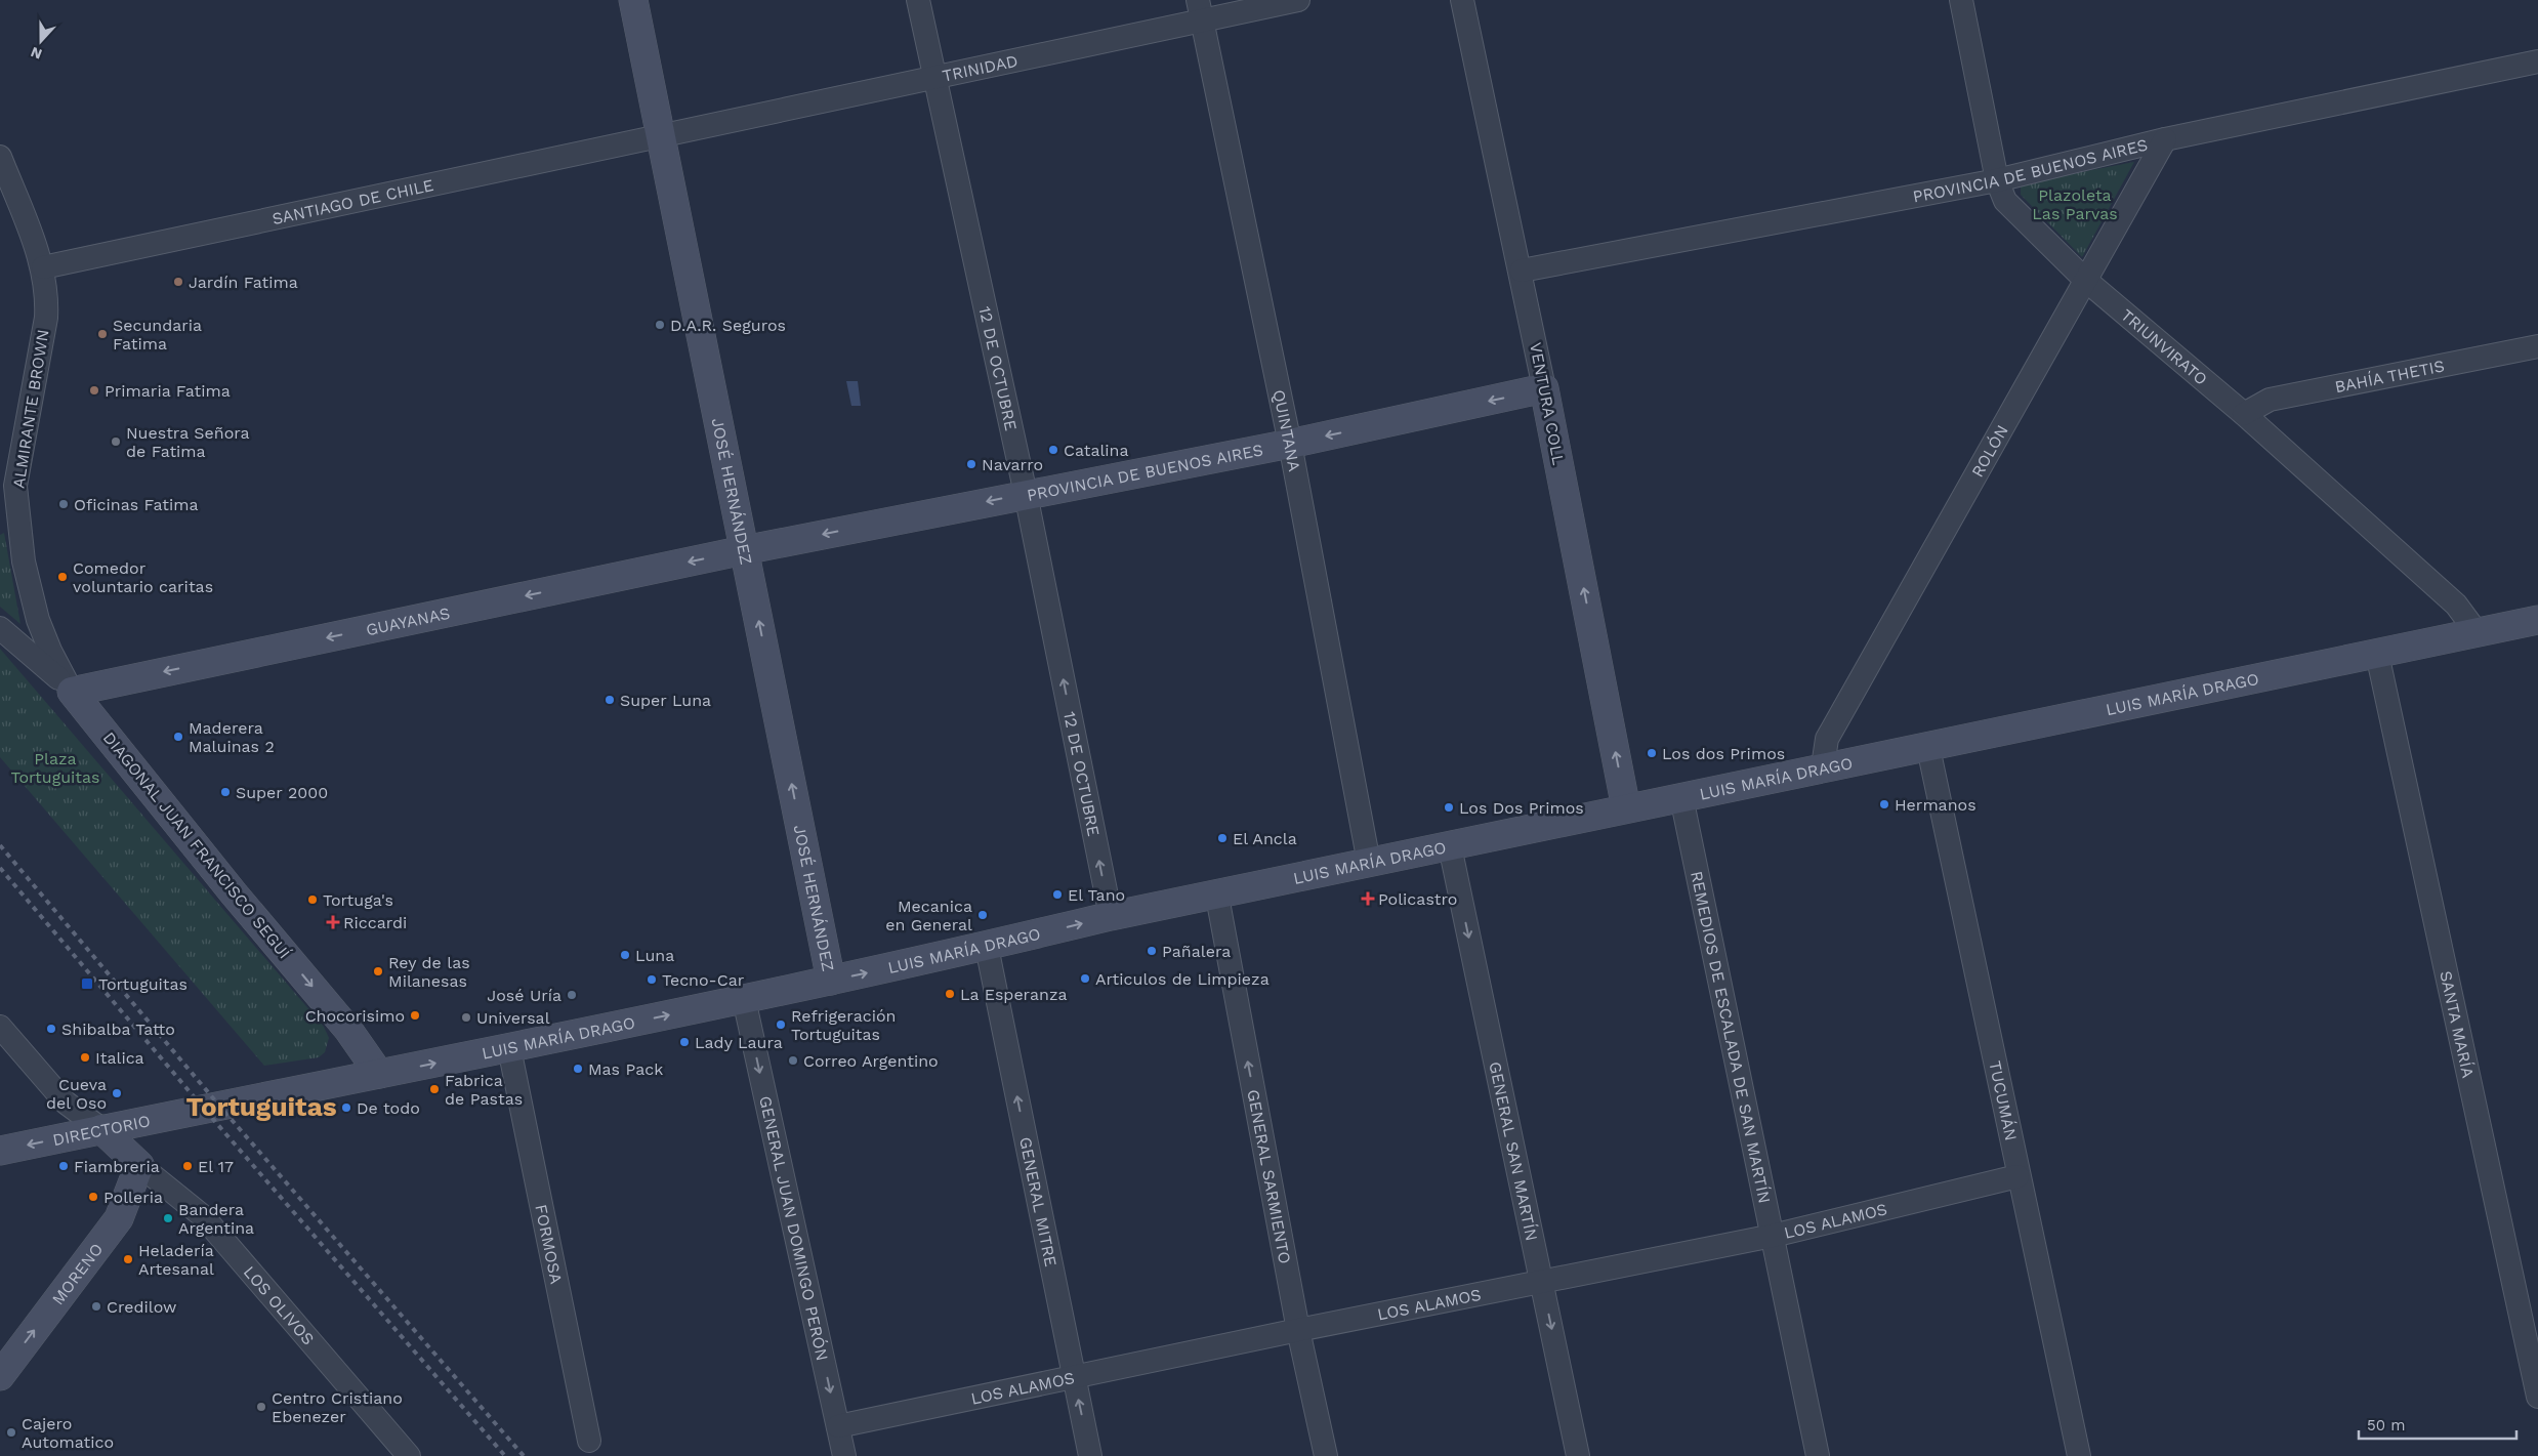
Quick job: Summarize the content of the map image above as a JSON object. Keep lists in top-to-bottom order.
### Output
{
  "streets": {
    "street": [
      "TRINIDAD",
      "PROVINCIA DE BUENOS AIRES",
      "SANTIAGO DE CHILE",
      "TRIUNVIRATO",
      "12 DE OCTUBRE",
      "BAHÍA THETIS",
      "VENTURA COLL",
      "ALMIRANTE BROWN",
      "QUINTANA",
      "ROLÓN",
      "JOSÉ HERNÁNDEZ",
      "GUAYANAS",
      "LUIS MARÍA DRAGO",
      "DIAGONAL JUAN FRANCISCO SEGUÍ",
      "SANTA MARÍA",
      "REMEDIOS DE ESCALADA DE SAN MARTÍN",
      "TUCUMÁN",
      "DIRECTORIO",
      "GENERAL SAN MARTÍN",
      "GENERAL SARMIENTO",
      "GENERAL MITRE",
      "LOS ALAMOS",
      "GENERAL JUAN DOMINGO PERÓN",
      "FORMOSA",
      "MORENO",
      "LOS OLIVOS"
    ]
  },
  "crossings": [
    ["TRINIDAD", "SANTIAGO DE CHILE"],
    ["TRINIDAD", "12 DE OCTUBRE"],
    ["TRINIDAD", "QUINTANA"],
    ["TRINIDAD", "JOSÉ HERNÁNDEZ"],
    ["PROVINCIA DE BUENOS AIRES", "TRIUNVIRATO"],
    ["PROVINCIA DE BUENOS AIRES", "12 DE OCTUBRE"],
    ["PROVINCIA DE BUENOS AIRES", "VENTURA COLL"],
    ["PROVINCIA DE BUENOS AIRES", "QUINTANA"],
    ["PROVINCIA DE BUENOS AIRES", "ROLÓN"],
    ["PROVINCIA DE BUENOS AIRES", "JOSÉ HERNÁNDEZ"],
    ["PROVINCIA DE BUENOS AIRES", "GUAYANAS"],
    ["SANTIAGO DE CHILE", "ALMIRANTE BROWN"],
    ["SANTIAGO DE CHILE", "JOSÉ HERNÁNDEZ"],
    ["TRIUNVIRATO", "BAHÍA THETIS"],
    ["TRIUNVIRATO", "ROLÓN"],
    ["TRIUNVIRATO", "LUIS MARÍA DRAGO"],
    ["12 DE OCTUBRE", "LUIS MARÍA DRAGO"],
    ["VENTURA COLL", "LUIS MARÍA DRAGO"],
    ["ALMIRANTE BROWN", "GUAYANAS"],
    ["ALMIRANTE BROWN", "DIAGONAL JUAN FRANCISCO SEGUÍ"],
    ["QUINTANA", "LUIS MARÍA DRAGO"],
    ["ROLÓN", "LUIS MARÍA DRAGO"],
    ["JOSÉ HERNÁNDEZ", "GUAYANAS"],
    ["JOSÉ HERNÁNDEZ", "LUIS MARÍA DRAGO"],
    ["GUAYANAS", "DIAGONAL JUAN FRANCISCO SEGUÍ"],
    ["LUIS MARÍA DRAGO", "DIAGONAL JUAN FRANCISCO SEGUÍ"],
    ["LUIS MARÍA DRAGO", "SANTA MARÍA"],
    ["LUIS MARÍA DRAGO", "REMEDIOS DE ESCALADA DE SAN MARTÍN"],
    ["LUIS MARÍA DRAGO", "TUCUMÁN"],
    ["LUIS MARÍA DRAGO", "DIRECTORIO"],
    ["LUIS MARÍA DRAGO", "GENERAL SAN MARTÍN"],
    ["LUIS MARÍA DRAGO", "GENERAL SARMIENTO"],
    ["LUIS MARÍA DRAGO", "GENERAL MITRE"],
    ["LUIS MARÍA DRAGO", "GENERAL JUAN DOMINGO PERÓN"],
    ["LUIS MARÍA DRAGO", "FORMOSA"],
    ["REMEDIOS DE ESCALADA DE SAN MARTÍN", "LOS ALAMOS"],
    ["TUCUMÁN", "LOS ALAMOS"],
    ["GENERAL SAN MARTÍN", "LOS ALAMOS"],
    ["GENERAL SARMIENTO", "LOS ALAMOS"],
    ["GENERAL MITRE", "LOS ALAMOS"],
    ["LOS ALAMOS", "GENERAL JUAN DOMINGO PERÓN"],
    ["MORENO", "LOS OLIVOS"]
  ],
  "one_way": [
    "12 DE OCTUBRE",
    "VENTURA COLL",
    "JOSÉ HERNÁNDEZ",
    "GUAYANAS",
    "DIAGONAL JUAN FRANCISCO SEGUÍ",
    "DIRECTORIO",
    "GENERAL SAN MARTÍN",
    "GENERAL SARMIENTO",
    "GENERAL MITRE",
    "GENERAL JUAN DOMINGO PERÓN",
    "MORENO"
  ],
  "districts": ["Tortuguitas"],
  "parks": ["Plazoleta Las Parvas", "Plaza Tortuguitas"],
  "places": {
    "other": [
      "Jardín Fatima",
      "D.A.R. Seguros",
      "Secundaria Fatima",
      "Primaria Fatima",
      "Nuestra Señora de Fatima",
      "Catalina",
      "Navarro",
      "Oficinas Fatima",
      "Comedor voluntario caritas",
      "Super Luna",
      "Maderera Maluinas 2",
      "Los dos Primos",
      "Super 2000",
      "Hermanos",
      "Los Dos Primos",
      "El Ancla",
      "El Tano",
      "Tortuga's",
      "Mecanica en General",
      "Pañalera",
      "Luna",
      "Rey de las Milanesas",
      "Articulos de Limpieza",
      "Tecno-Car",
      "La Esperanza",
      "José Uría",
      "Chocorisimo",
      "Universal",
      "Refrigeración Tortuguitas",
      "Shibalba Tatto",
      "Lady Laura",
      "Italica",
      "Correo Argentino",
      "Mas Pack",
      "Fabrica de Pastas",
      "Cueva del Oso",
      "De todo",
      "Fiambreria",
      "El 17",
      "Polleria",
      "Bandera Argentina",
      "Heladería Artesanal",
      "Credilow",
      "Centro Cristiano Ebenezer",
      "Cajero Automatico"
    ],
    "health": ["Policastro", "Riccardi"],
    "transit": ["Tortuguitas"]
  },
  "scale_bar": "50 m",
  "north": "bottom"
}
